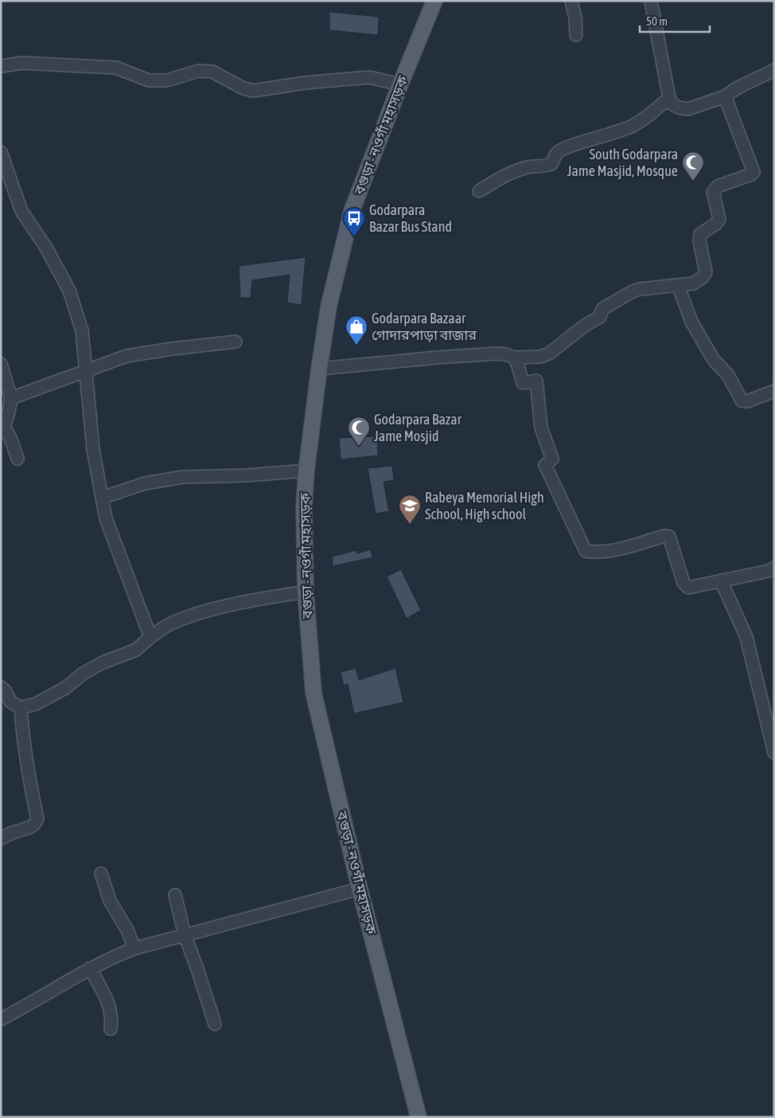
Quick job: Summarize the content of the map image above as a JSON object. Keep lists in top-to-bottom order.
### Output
{
  "streets": {
    "main road": ["বগুড়া - নওগাঁ মহাসড়ক"]
  },
  "places": {
    "mosque": ["South Godarpara Jame Masjid, Mosque", "Godarpara Bazar Jame Mosjid"],
    "bus stop": ["Godarpara Bazar Bus Stand"],
    "shop": ["Godarpara Bazaar গোদারপাড়া বাজার"],
    "school or university": ["Rabeya Memorial High School, High school"]
  },
  "scale_bar": "50 m"
}
